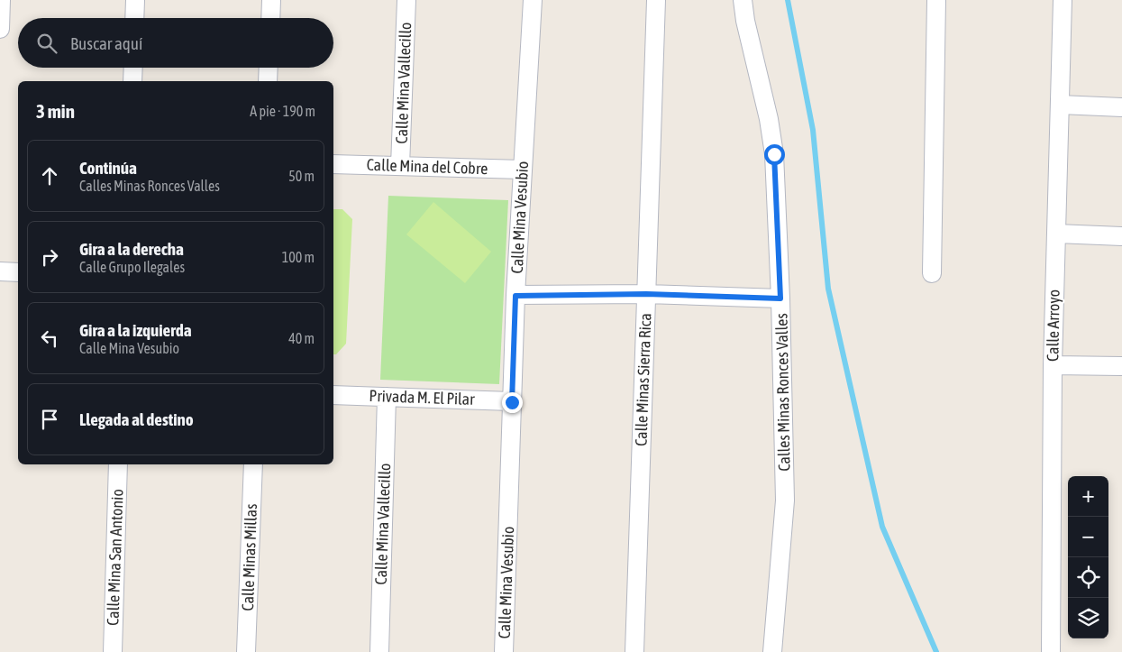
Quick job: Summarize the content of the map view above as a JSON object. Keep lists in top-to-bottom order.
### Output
{
  "streets": {
    "street": [
      "Calle Mina Vallecillo",
      "Calle Mina del Cobre",
      "Calle Mina Vesubio",
      "Calle Arroyo",
      "Calle Minas Sierra Rica",
      "Calles Minas Ronces Valles",
      "Privada M. El Pilar",
      "Calle Mina San Antonio",
      "Calle Minas Millas"
    ]
  },
  "crossings": [
    ["Calle Mina Vallecillo", "Calle Mina del Cobre"],
    ["Calle Mina Vallecillo", "Privada M. El Pilar"],
    ["Calle Mina del Cobre", "Calle Mina Vesubio"],
    ["Calle Mina Vesubio", "Privada M. El Pilar"]
  ],
  "page": {
    "search": "Buscar aquí",
    "heading": ["3 min", "A pie · 190 m"],
    "list": [
      ["Continúa", "Calles Minas Ronces Valles", "50 m"],
      ["Gira a la derecha", "Calle Grupo Ilegales", "100 m"],
      ["Gira a la izquierda", "Calle Mina Vesubio", "40 m"],
      "Llegada al destino"
    ],
    "map_buttons": ["+", "−"]
  }
}
